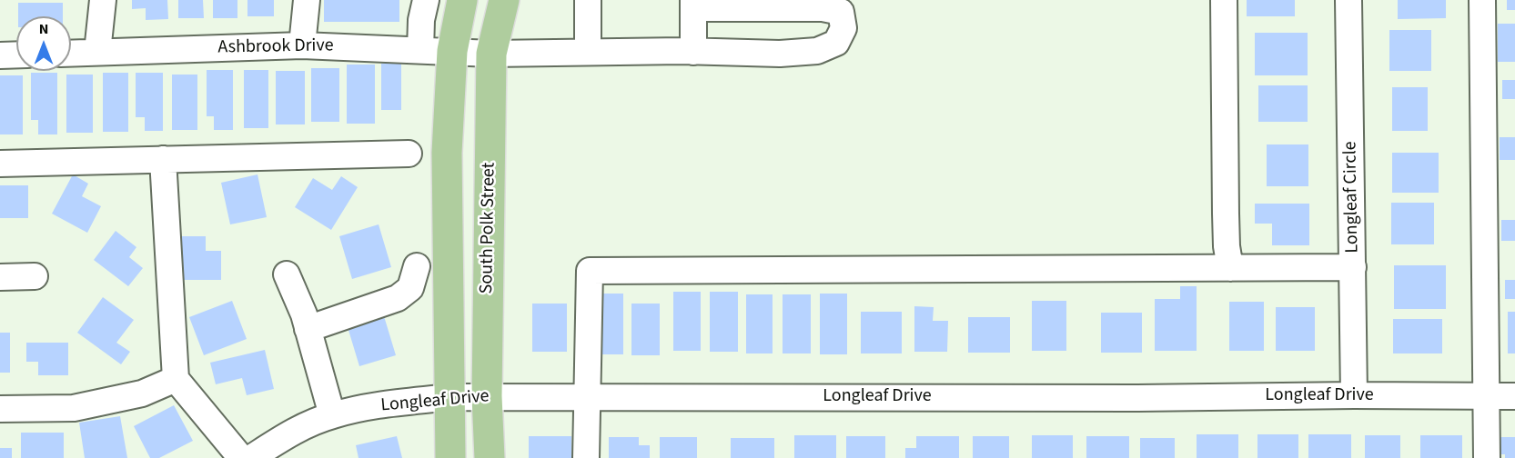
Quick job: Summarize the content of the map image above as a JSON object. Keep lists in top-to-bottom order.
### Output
{
  "streets": {
    "main road": ["South Polk Street"],
    "street": ["Ashbrook Drive", "Longleaf Circle", "Longleaf Drive"]
  },
  "crossings": [
    ["Ashbrook Drive", "South Polk Street"],
    ["Longleaf Circle", "Longleaf Drive"],
    ["South Polk Street", "Longleaf Drive"]
  ],
  "north": "top"
}
